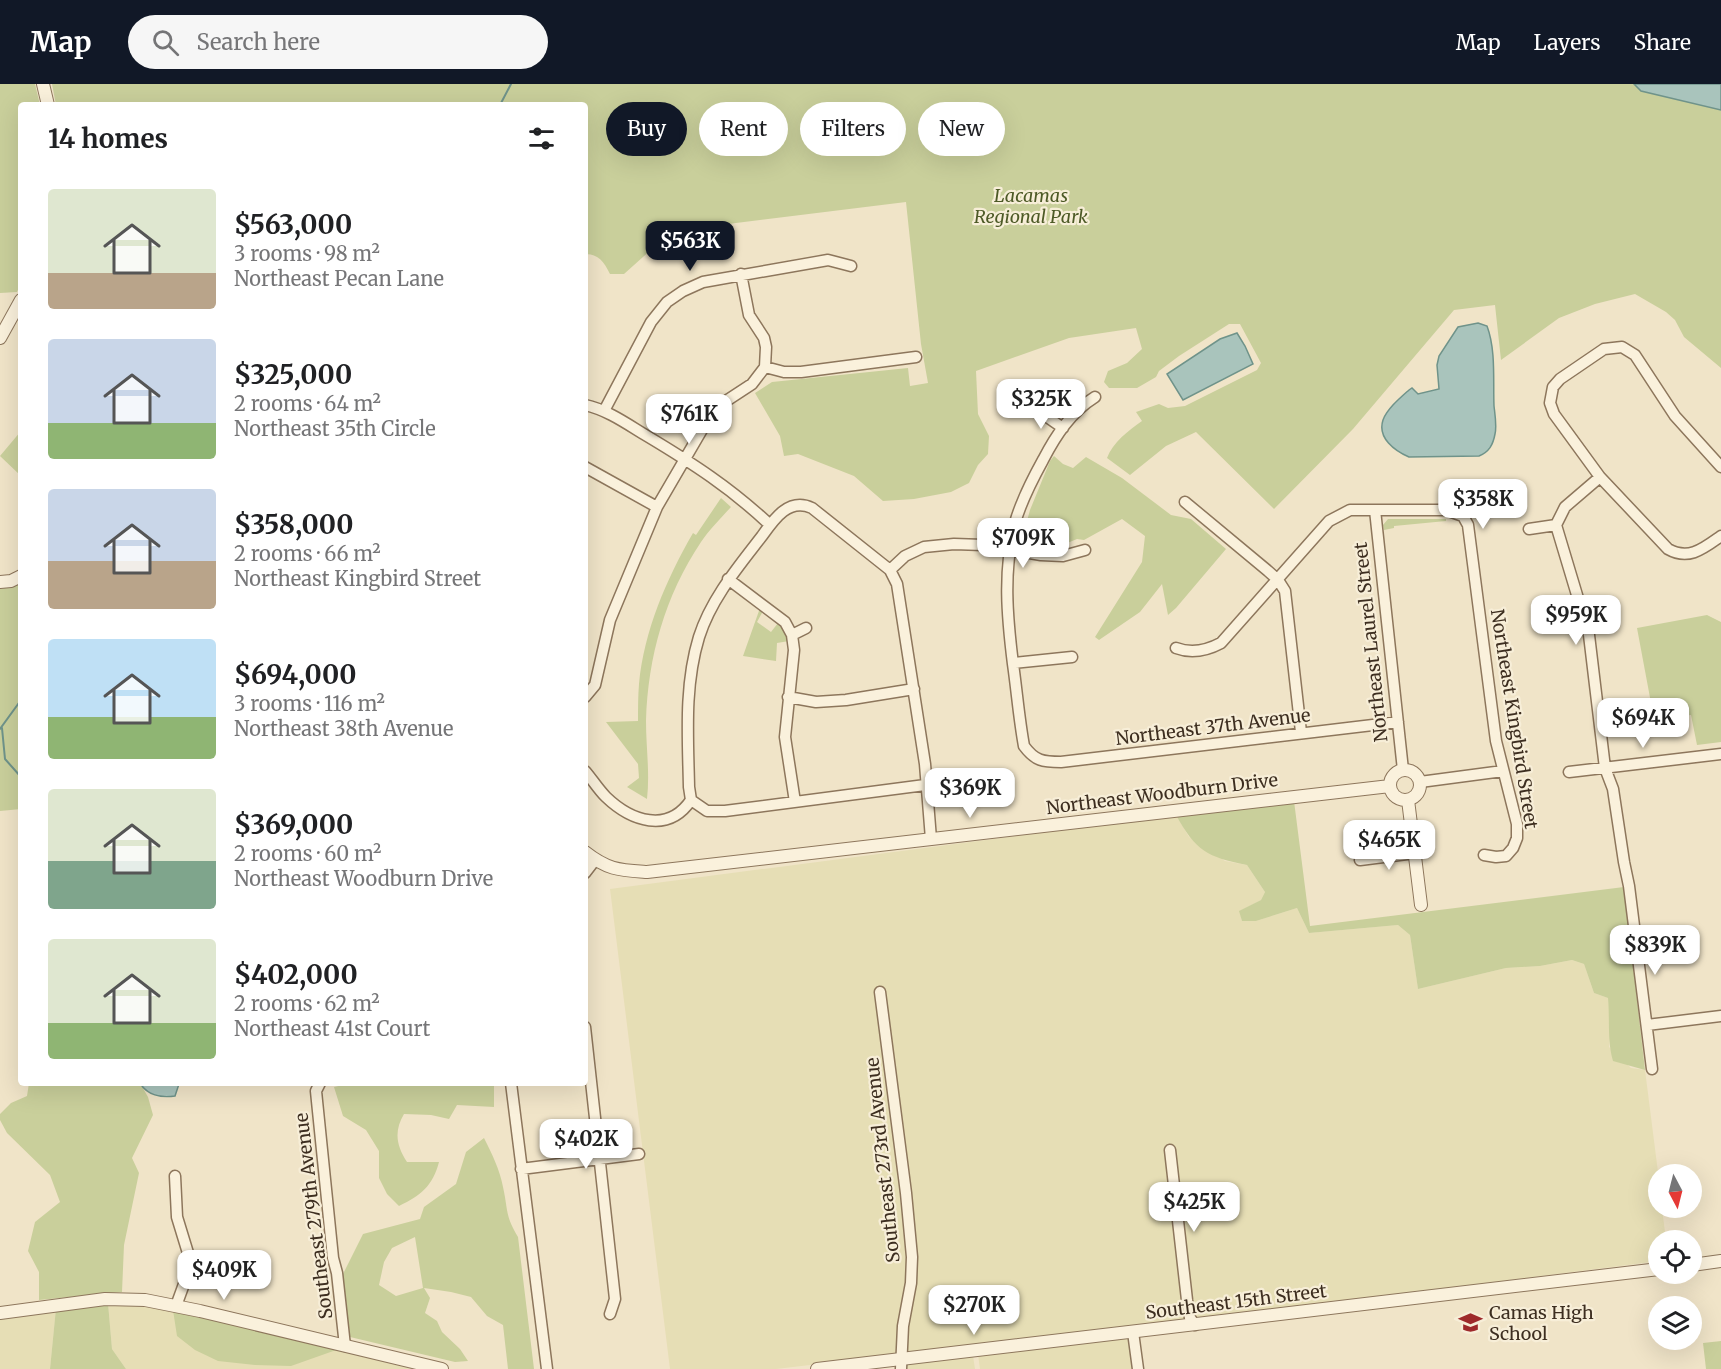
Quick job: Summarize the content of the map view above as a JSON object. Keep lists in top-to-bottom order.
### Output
{
  "streets": {
    "street": [
      "Northeast Laurel Street",
      "Northeast Kingbird Street",
      "Northeast 37th Avenue",
      "Northeast Woodburn Drive",
      "Southeast 273rd Avenue",
      "Southeast 279th Avenue",
      "Southeast 15th Street"
    ]
  },
  "crossings": [
    ["Northeast Laurel Street", "Northeast Kingbird Street"],
    ["Northeast Laurel Street", "Northeast 37th Avenue"],
    ["Northeast Laurel Street", "Northeast Woodburn Drive"],
    ["Southeast 273rd Avenue", "Southeast 15th Street"]
  ],
  "parks": ["Lacamas Regional Park"],
  "places": {
    "school or university": ["Camas High School"]
  },
  "north": "bottom",
  "page": {
    "header": "Map",
    "search": "Search here",
    "nav": ["Map", "Layers", "Share"],
    "chip": [
      "Buy",
      "Rent",
      "Filters",
      "New"
    ],
    "heading": "14 homes",
    "list": [
      {
        "name": "$563,000",
        "note": "3 rooms · 98 m² · Northeast Pecan Lane"
      },
      {
        "name": "$325,000",
        "note": "2 rooms · 64 m² · Northeast 35th Circle"
      },
      {
        "name": "$358,000",
        "note": "2 rooms · 66 m² · Northeast Kingbird Street"
      },
      {
        "name": "$694,000",
        "note": "3 rooms · 116 m² · Northeast 38th Avenue"
      },
      {
        "name": "$369,000",
        "note": "2 rooms · 60 m² · Northeast Woodburn Drive"
      },
      {
        "name": "$402,000",
        "note": "2 rooms · 62 m² · Northeast 41st Court"
      }
    ],
    "price": [
      "$563K",
      "$325K",
      "$761K",
      "$358K",
      "$709K",
      "$959K",
      "$694K",
      "$369K",
      "$465K",
      "$839K",
      "$402K",
      "$425K",
      "$409K",
      "$270K"
    ]
  }
}
